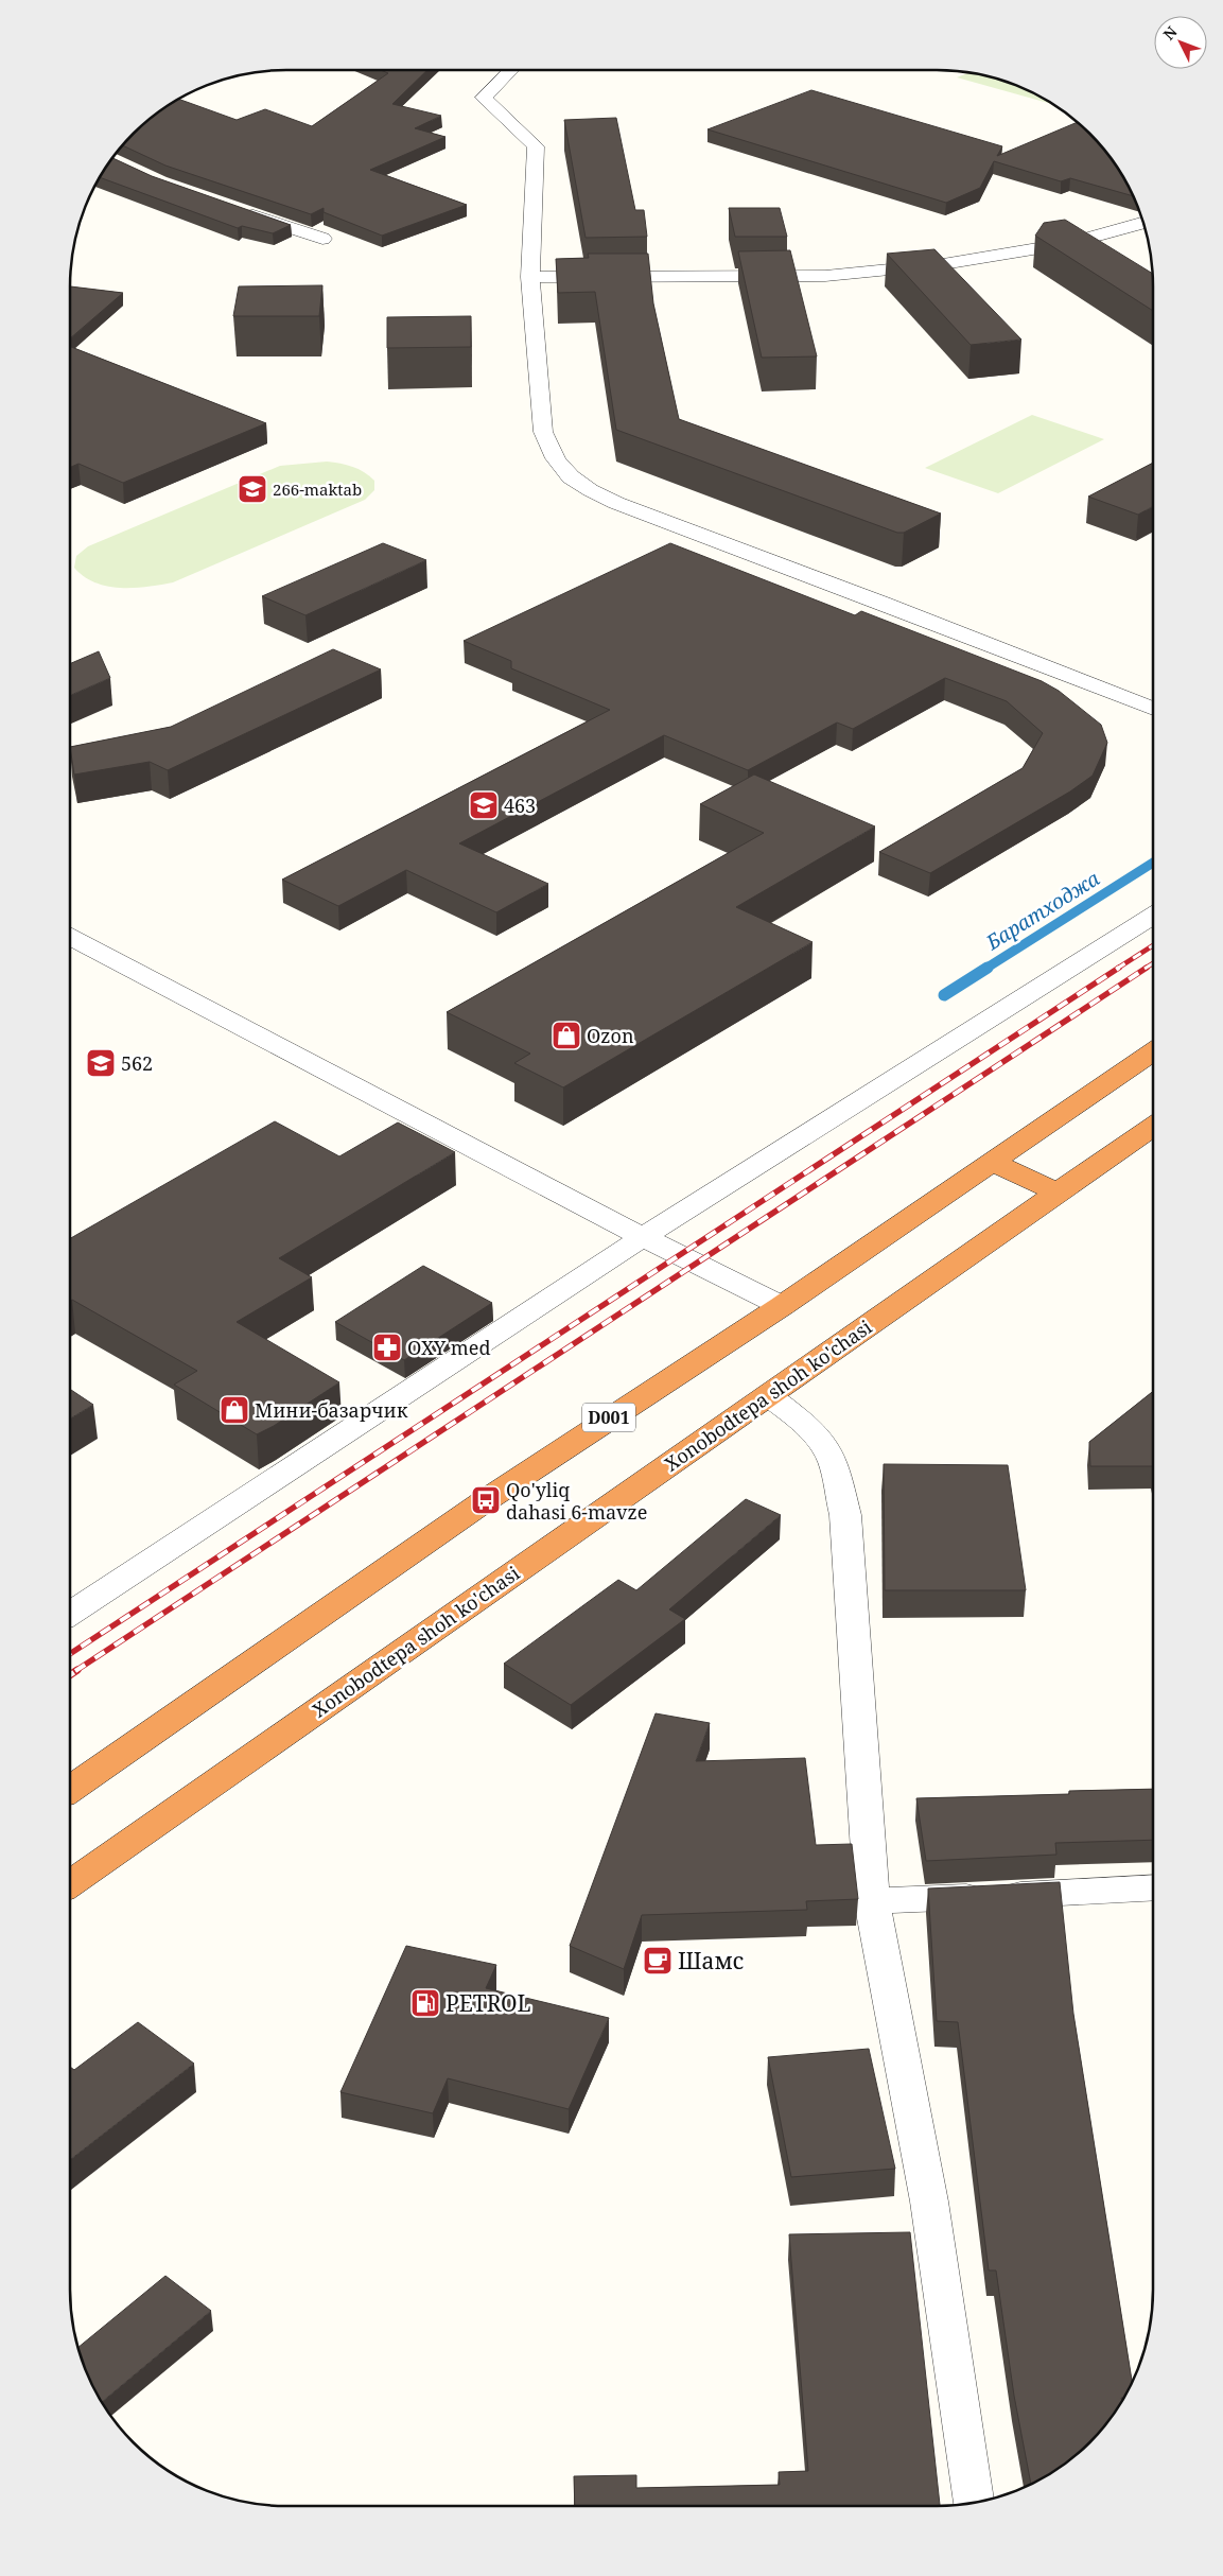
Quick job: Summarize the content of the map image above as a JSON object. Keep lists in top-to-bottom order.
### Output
{
  "streets": {
    "highway": ["Xonobodtepa shoh ko'chasi", "D001"]
  },
  "water": ["Баратходжа"],
  "places": {
    "school or university": ["266-maktab", "463", "562"],
    "shop": ["Ozon", "Мини-базарчик"],
    "pharmacy": ["OXY med"],
    "bus stop": ["Qo'yliq dahasi 6-mavze"],
    "cafe": ["Шамс"],
    "fuel station": ["PETROL"]
  },
  "north": "top left"
}
